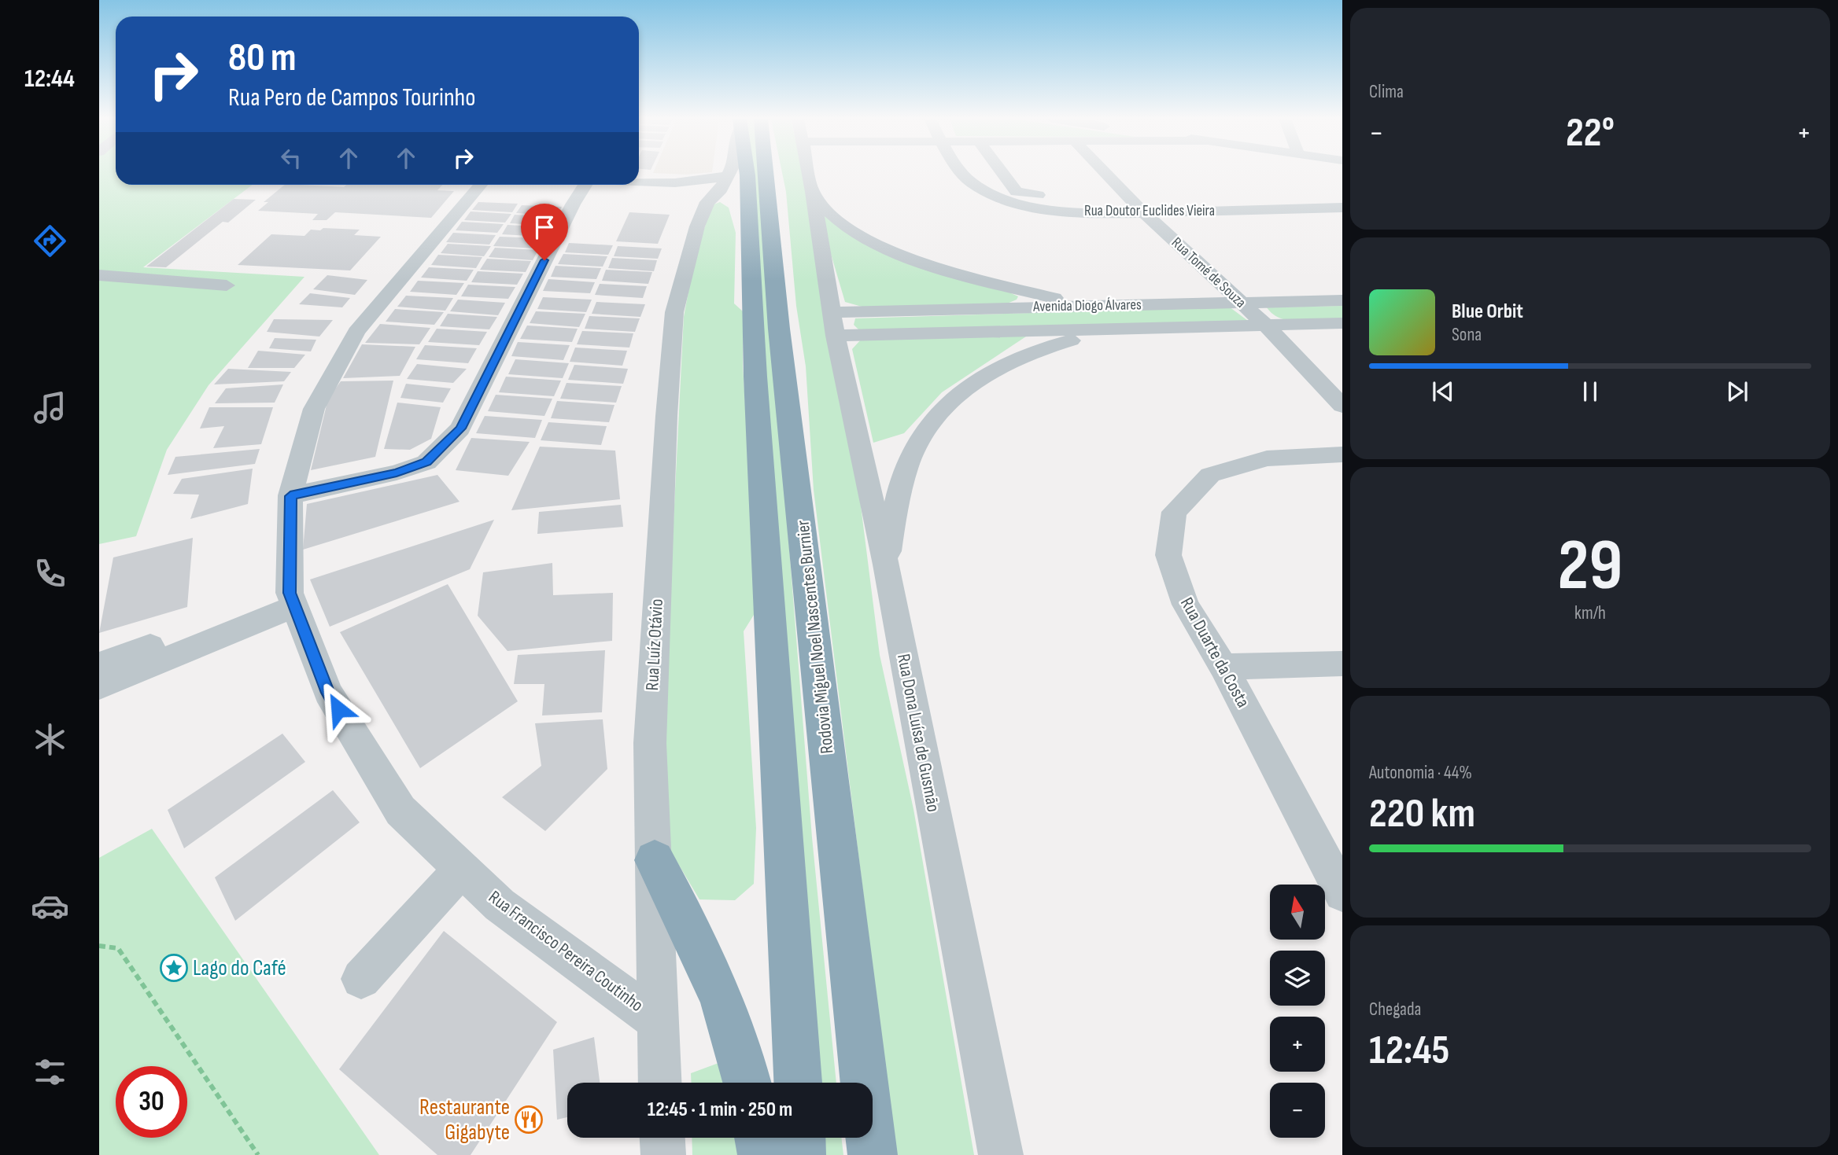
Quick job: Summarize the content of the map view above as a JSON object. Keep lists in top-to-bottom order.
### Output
{
  "streets": {
    "highway": ["Rodovia Miguel Noel Nascentes Burnier"],
    "street": [
      "Rua Doutor Euclides Vieira",
      "Rua Tomé de Souza",
      "Avenida Diogo Álvares",
      "Rua Luíz Otávio",
      "Rua Duarte da Costa",
      "Rua Dona Luísa de Gusmão",
      "Rua Francisco Pereira Coutinho"
    ]
  },
  "crossings": [
    ["Rua Doutor Euclides Vieira", "Rua Tomé de Souza"],
    ["Rua Tomé de Souza", "Avenida Diogo Álvares"],
    ["Avenida Diogo Álvares", "Rua Dona Luísa de Gusmão"],
    ["Rua Luíz Otávio", "Rua Francisco Pereira Coutinho"]
  ],
  "places": {
    "place": ["Lago do Café"],
    "restaurant": ["Restaurante Gigabyte"]
  },
  "north": "top",
  "page": {
    "tabs": "12:44",
    "tile": [
      "Clima",
      ["29", "km/h"],
      ["Autonomia · 44%", "220 km"],
      ["Chegada", "12:45"]
    ],
    "turn": ["80 m", "Rua Pero de Campos Tourinho"],
    "heat": ["−", "22°", "+"],
    "song": ["Blue Orbit", "Sona"],
    "map_buttons": ["+", "−"],
    "limit": "30",
    "trip": "12:45 · 1 min · 250 m"
  }
}
